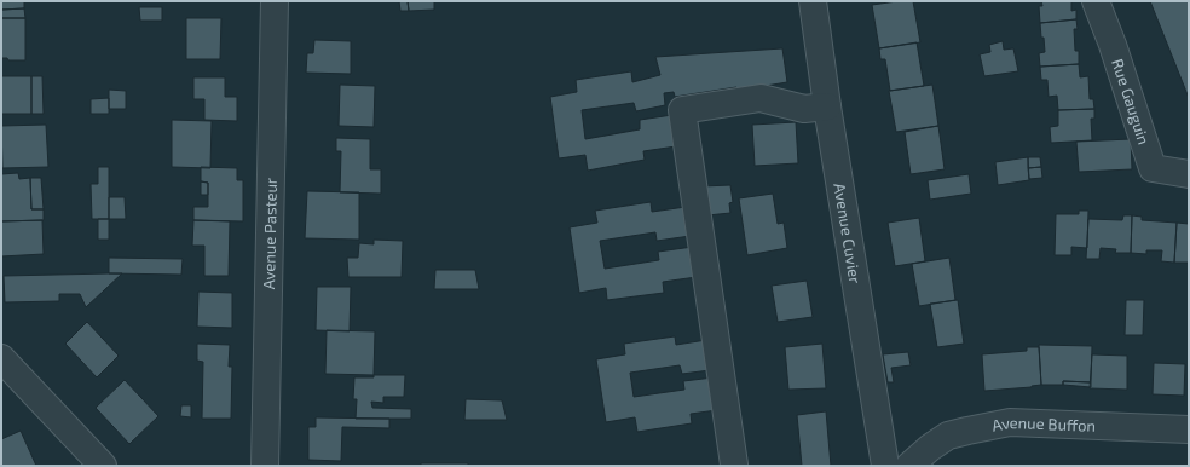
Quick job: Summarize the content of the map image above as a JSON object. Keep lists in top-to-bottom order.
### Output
{
  "streets": {
    "street": [
      "Rue Gauguin",
      "Avenue Pasteur",
      "Avenue Cuvier",
      "Avenue Buffon"
    ]
  }
}
